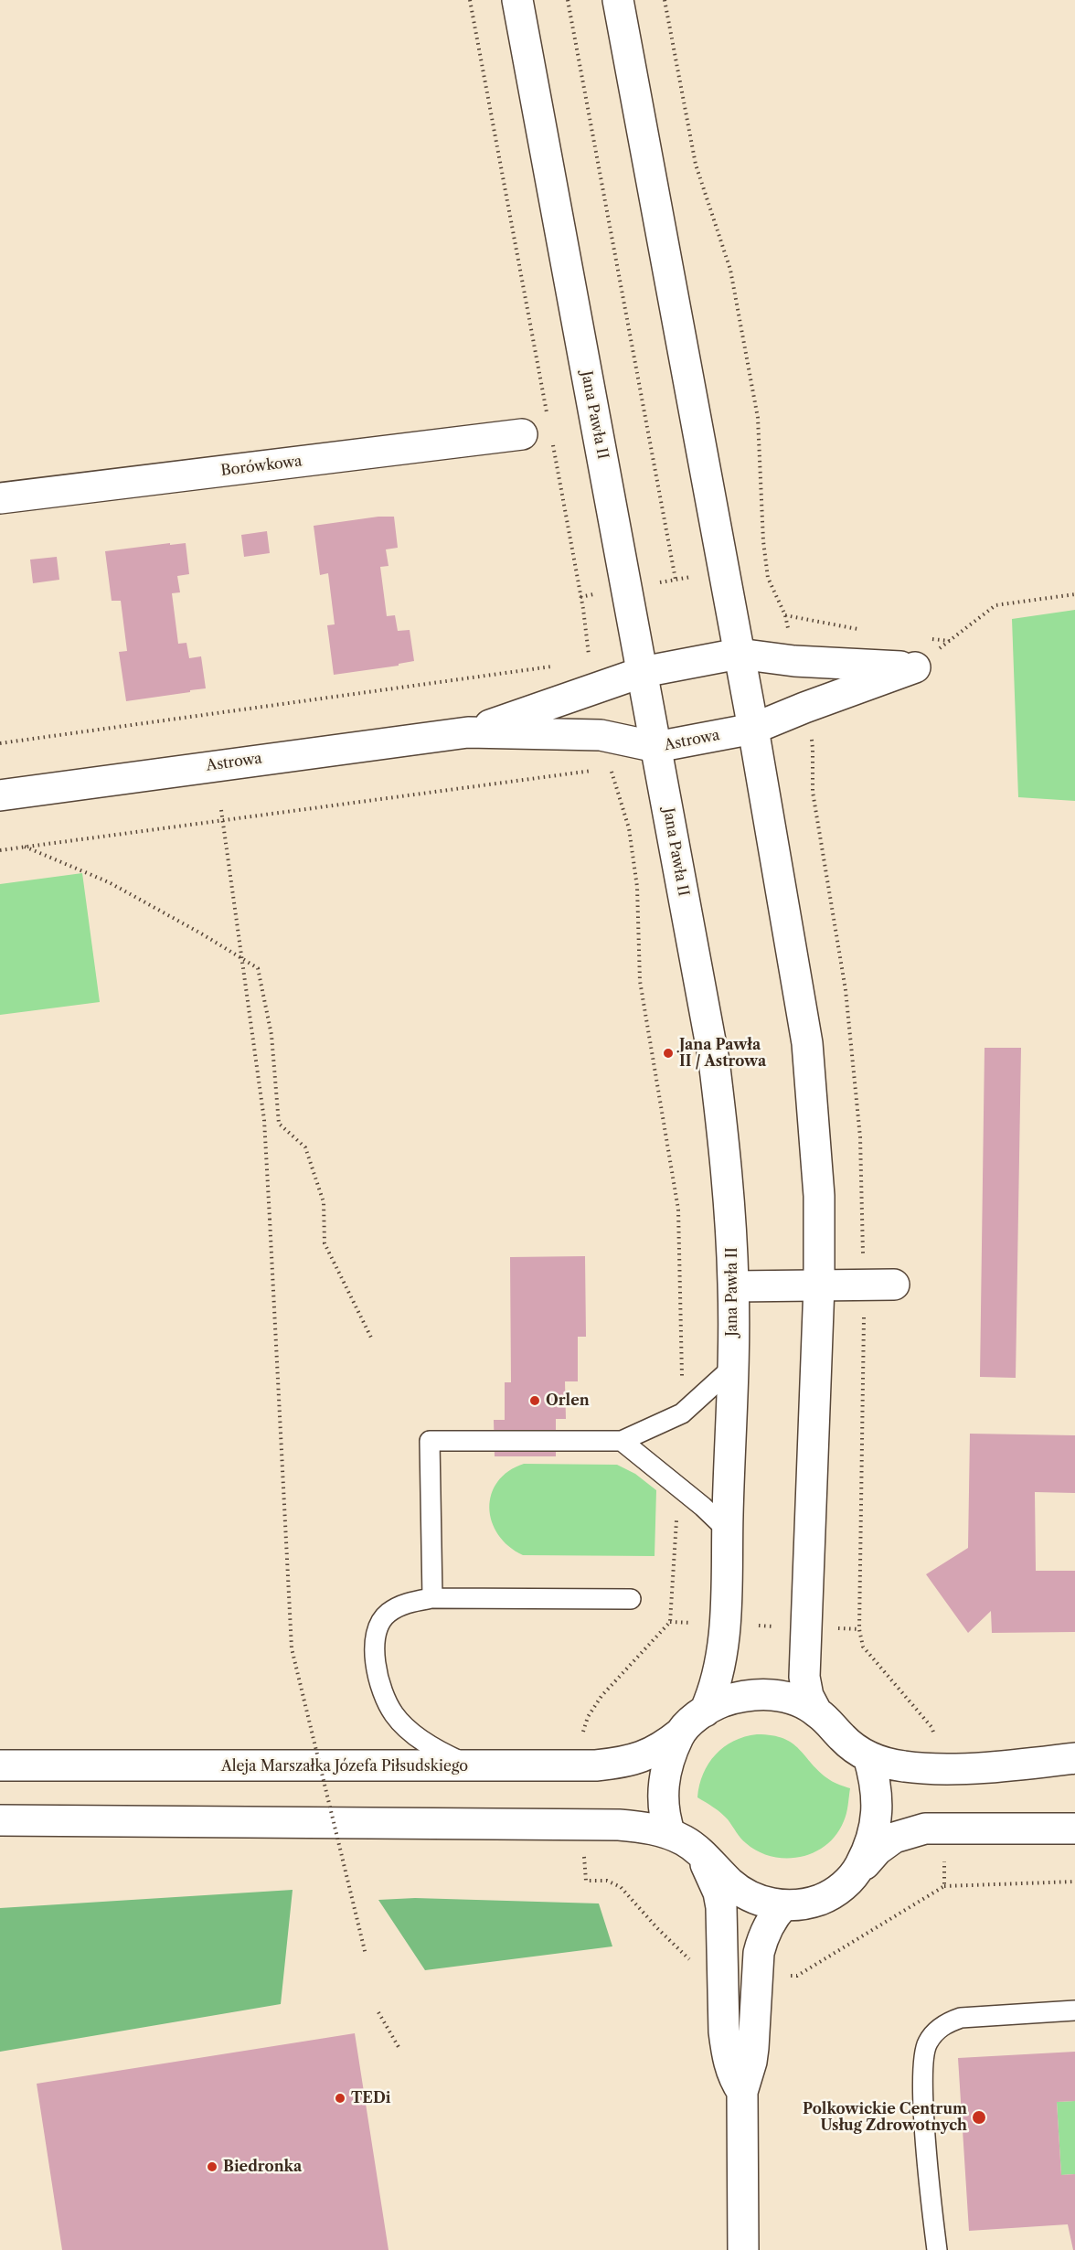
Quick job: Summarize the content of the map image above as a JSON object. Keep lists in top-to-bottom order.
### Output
{
  "streets": {
    "street": [
      "Jana Pawła II",
      "Borówkowa",
      "Astrowa",
      "Aleja Marszałka Józefa Piłsudskiego"
    ]
  },
  "crossings": [
    ["Jana Pawła II", "Astrowa"],
    ["Jana Pawła II", "Aleja Marszałka Józefa Piłsudskiego"]
  ],
  "places": [
    "Jana Pawła II / Astrowa",
    "Orlen",
    "TEDi",
    "Polkowickie Centrum Usług Zdrowotnych",
    "Biedronka"
  ]
}
